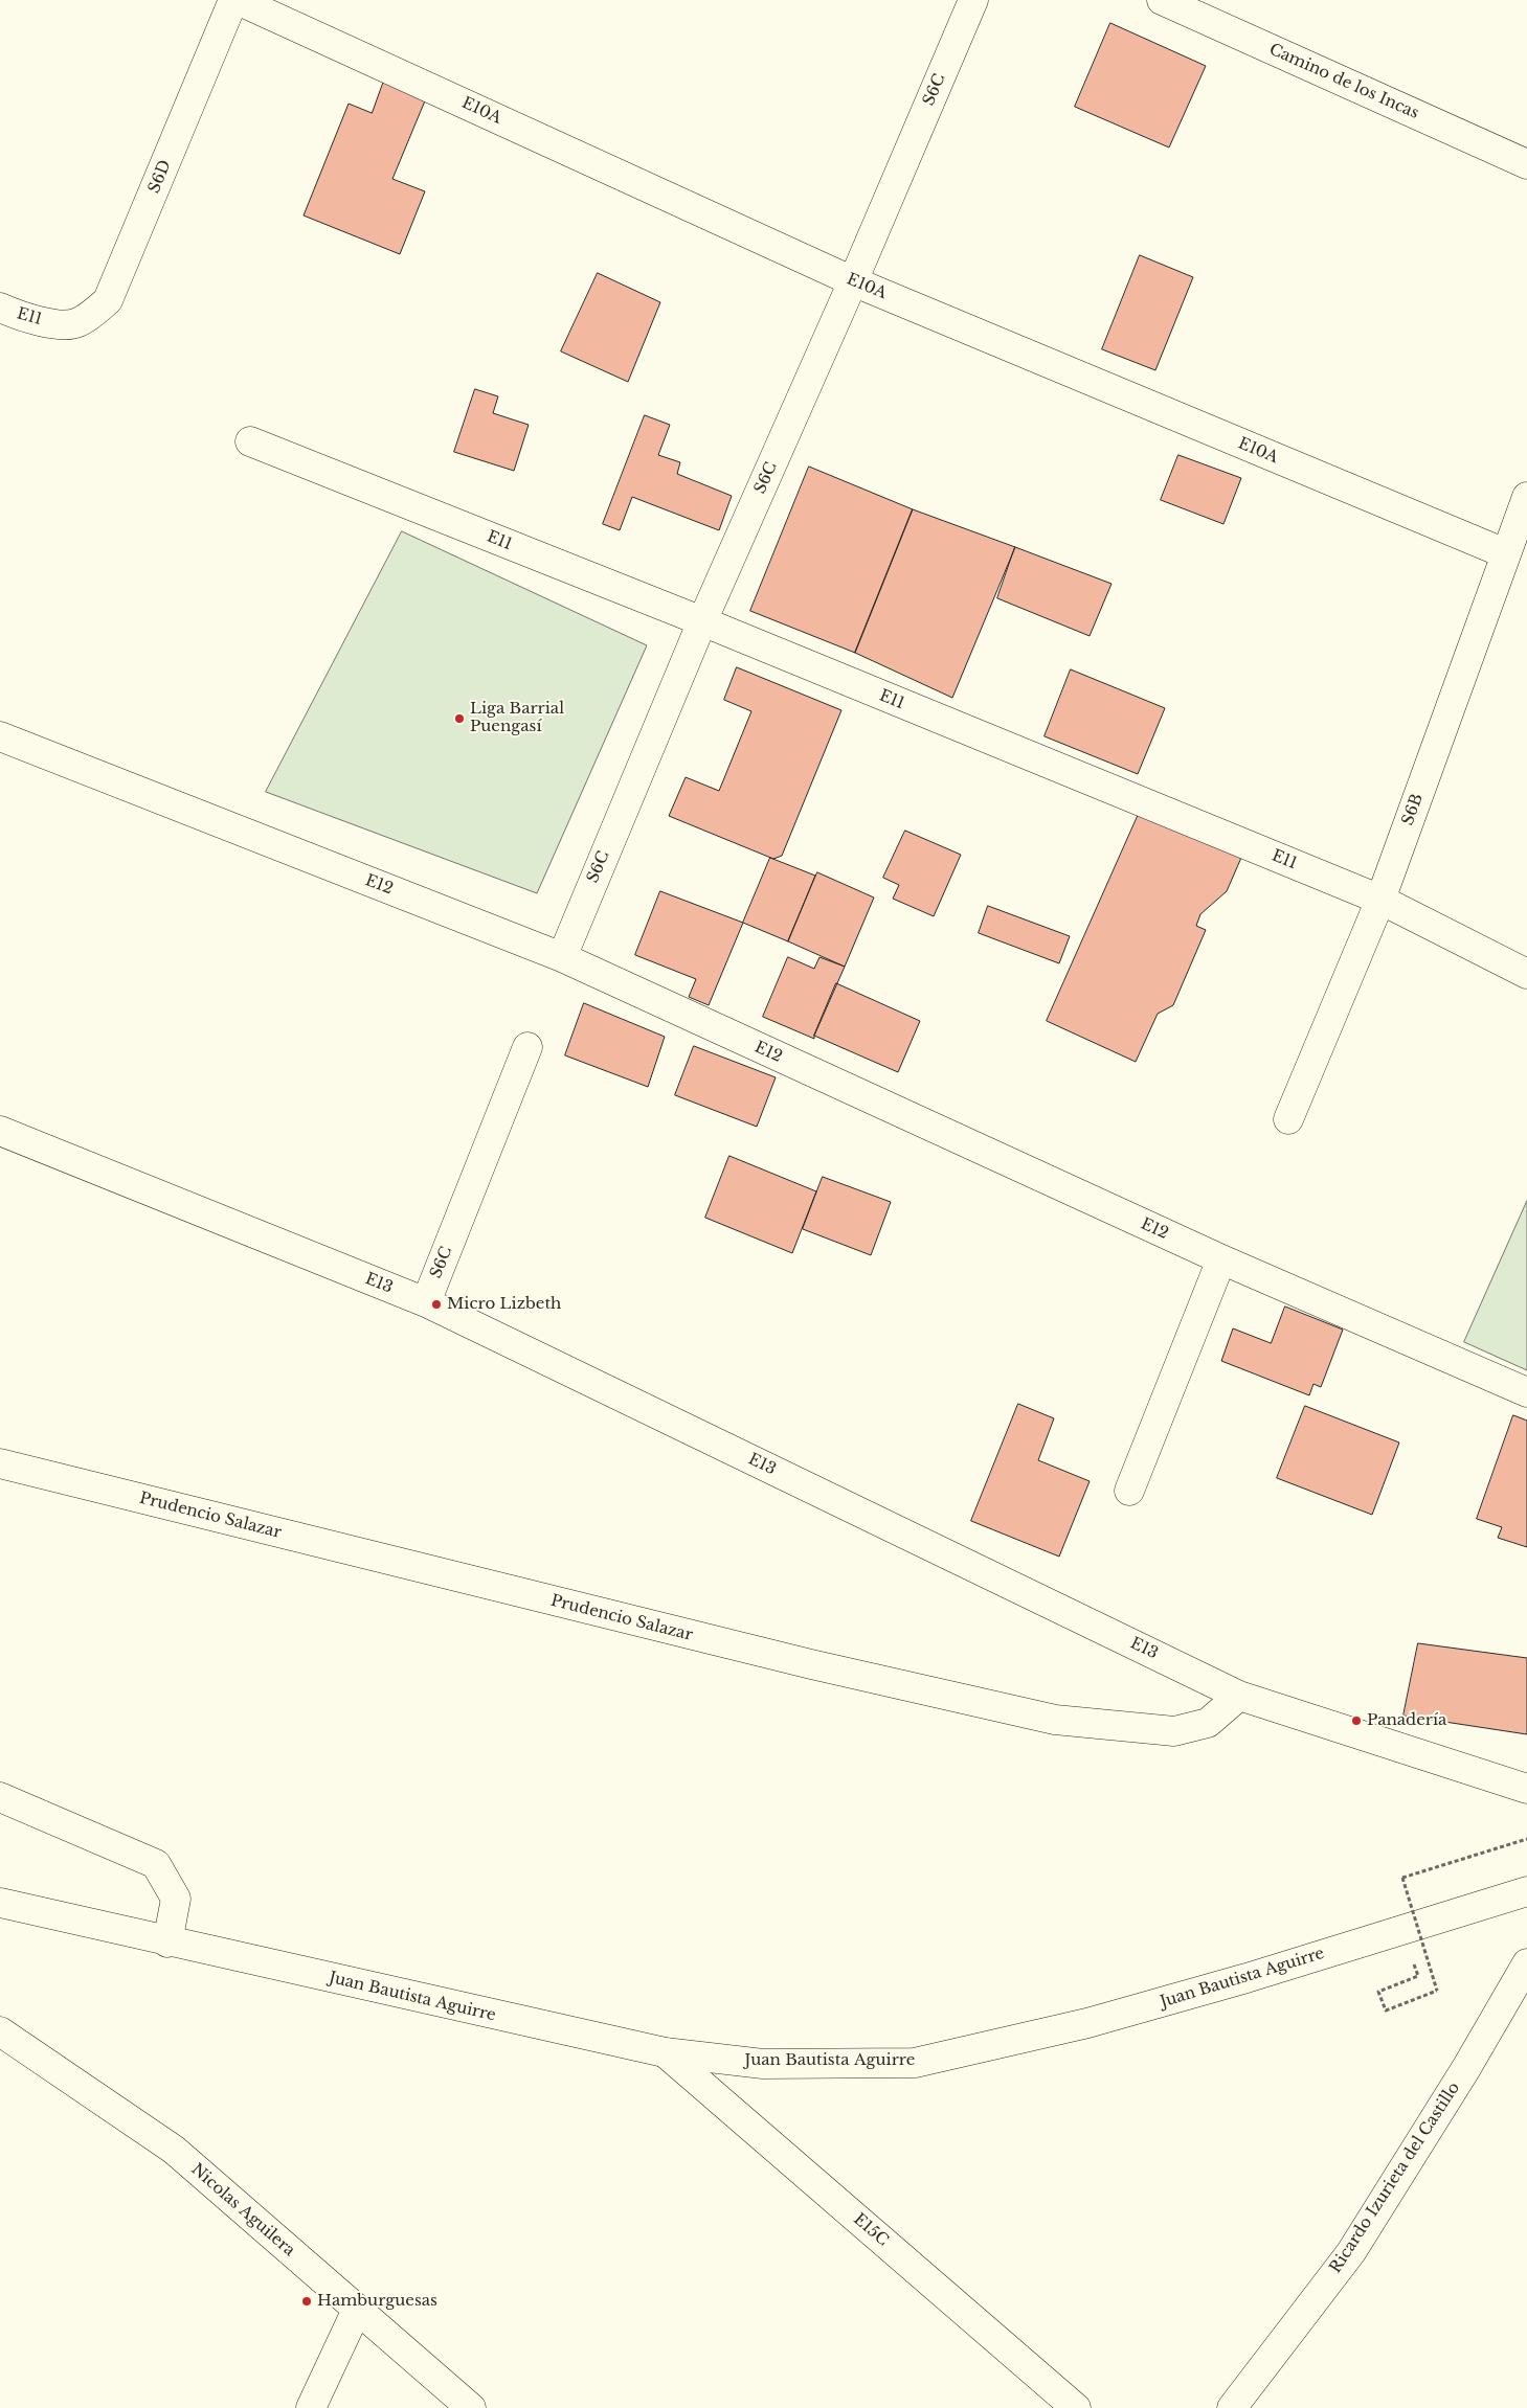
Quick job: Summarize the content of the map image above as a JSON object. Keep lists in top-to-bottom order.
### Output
{
  "streets": {
    "street": [
      "Camino de los Incas",
      "S6C",
      "E10A",
      "S6D",
      "E11",
      "S6B",
      "E12",
      "E13",
      "Prudencio Salazar",
      "Juan Bautista Aguirre",
      "Ricardo Izurieta del Castillo",
      "Nicolas Aguilera",
      "E15C"
    ]
  },
  "crossings": [
    ["S6C", "E10A"],
    ["S6C", "E11"],
    ["S6C", "E12"],
    ["S6C", "E13"],
    ["E10A", "S6B"],
    ["S6D", "E11"],
    ["E11", "S6B"],
    ["E13", "Prudencio Salazar"],
    ["Juan Bautista Aguirre", "E15C"]
  ],
  "places": [
    "Liga Barrial Puengasí",
    "Micro Lizbeth",
    "Panadería",
    "Hamburguesas"
  ]
}
